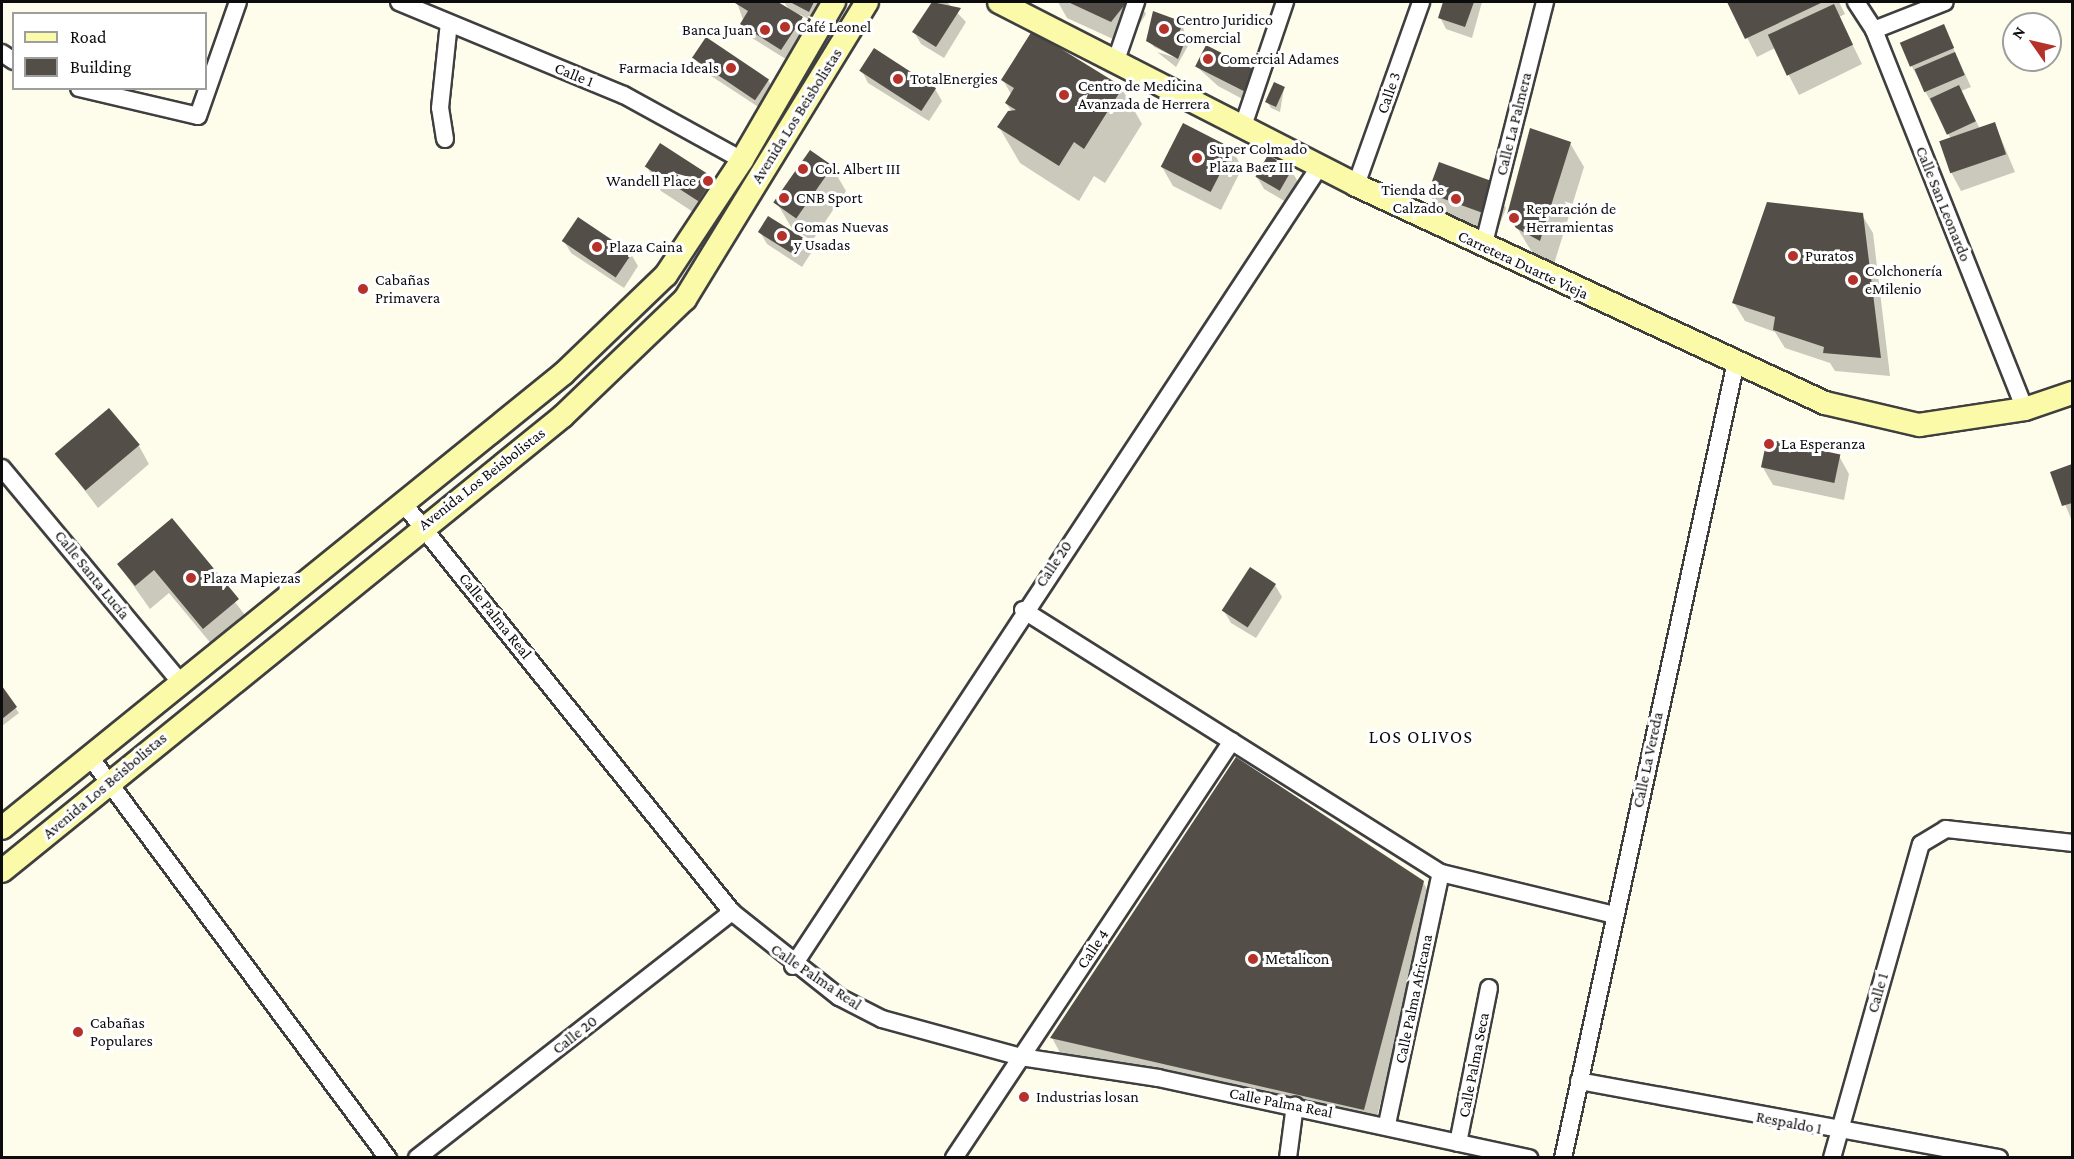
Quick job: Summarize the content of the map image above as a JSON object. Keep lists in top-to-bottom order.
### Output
{
  "streets": {
    "main road": ["Avenida Los Beisbolistas", "Carretera Duarte Vieja"],
    "street": [
      "Calle 1",
      "Calle 3",
      "Calle La Palmera",
      "Calle San Leonardo",
      "Calle 20",
      "Calle Santa Lucía",
      "Calle Palma Real",
      "Calle La Vereda",
      "Calle 4",
      "Calle Palma Africana",
      "Calle Palma Seca",
      "Respaldo 1"
    ]
  },
  "crossings": [
    ["Calle 1", "Avenida Los Beisbolistas"],
    ["Calle 1", "Respaldo 1"],
    ["Calle 3", "Carretera Duarte Vieja"],
    ["Avenida Los Beisbolistas", "Calle Santa Lucía"],
    ["Avenida Los Beisbolistas", "Calle Palma Real"],
    ["Calle La Palmera", "Carretera Duarte Vieja"],
    ["Calle San Leonardo", "Carretera Duarte Vieja"],
    ["Carretera Duarte Vieja", "Calle 20"],
    ["Carretera Duarte Vieja", "Calle La Vereda"],
    ["Calle 20", "Calle Palma Real"],
    ["Calle Palma Real", "Calle 4"],
    ["Calle Palma Real", "Calle Palma Africana"],
    ["Calle Palma Real", "Calle Palma Seca"],
    ["Calle La Vereda", "Respaldo 1"]
  ],
  "districts": ["LOS OLIVOS"],
  "places": [
    "Café Leonel",
    "Centro Juridico Comercial",
    "Banca Juan",
    "Comercial Adames",
    "Farmacia Ideals",
    "TotalEnergies",
    "Centro de Medicina Avanzada de Herrera",
    "Super Colmado Plaza Baez III",
    "Col. Albert III",
    "Wandell Place",
    "CNB Sport",
    "Tienda de Calzado",
    "Reparación de Herramientas",
    "Gomas Nuevas y Usadas",
    "Plaza Caina",
    "Puratos",
    "Colchonería eMilenio",
    "Cabañas Primavera",
    "La Esperanza",
    "Plaza Mapiezas",
    "Metalicon",
    "Cabañas Populares",
    "Industrias losan"
  ],
  "legend": ["Road", "Building"],
  "north": "top left"
}
